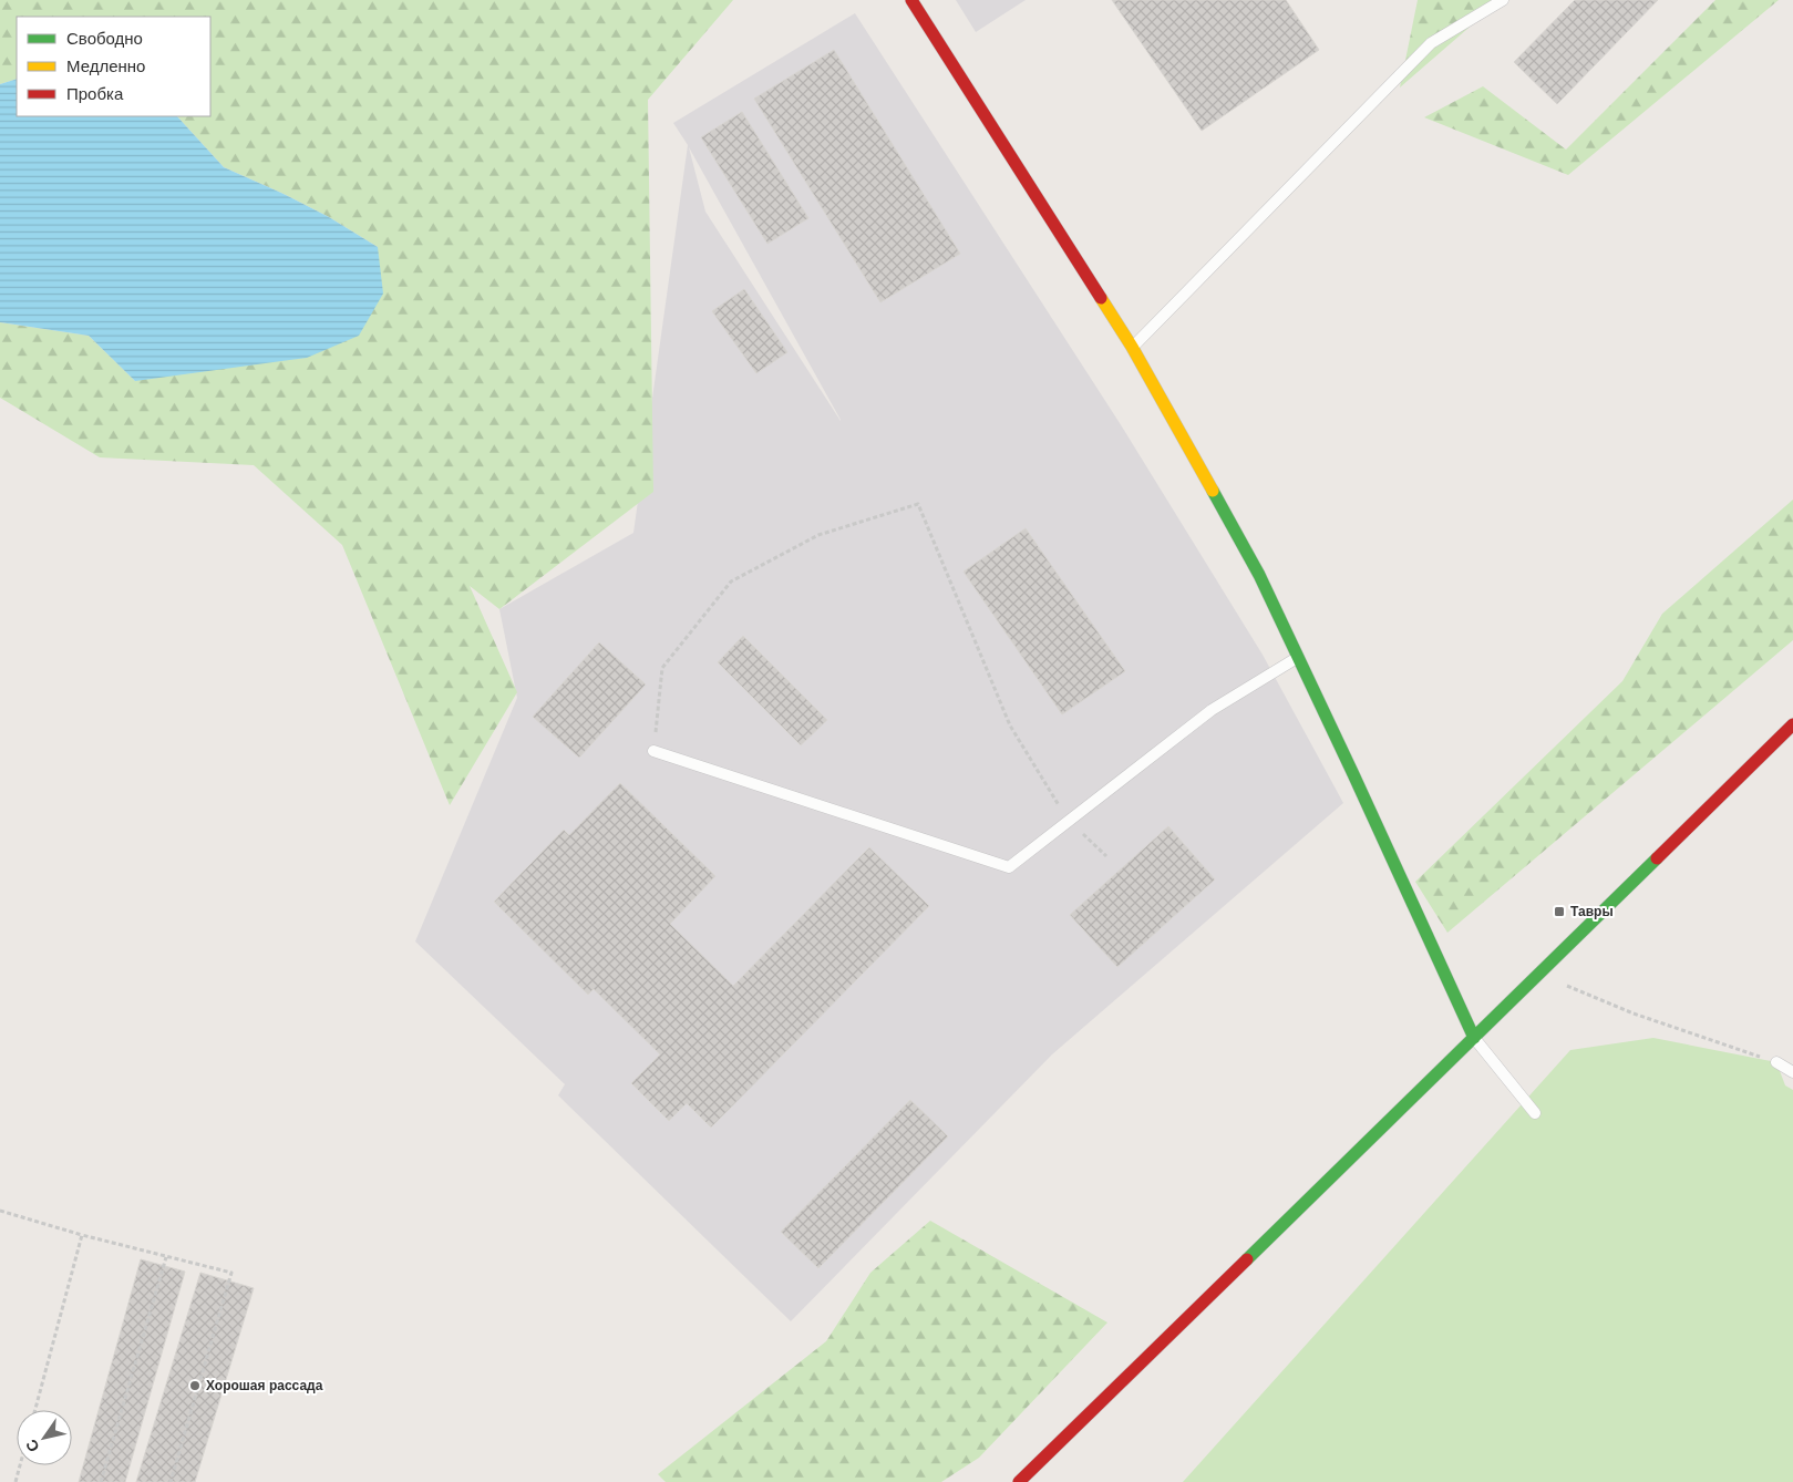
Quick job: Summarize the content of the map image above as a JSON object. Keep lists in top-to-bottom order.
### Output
{
  "places": {
    "transit": ["Тавры"],
    "other": ["Хорошая рассада"]
  },
  "legend": ["Свободно", "Медленно", "Пробка"],
  "north": "bottom left"
}
